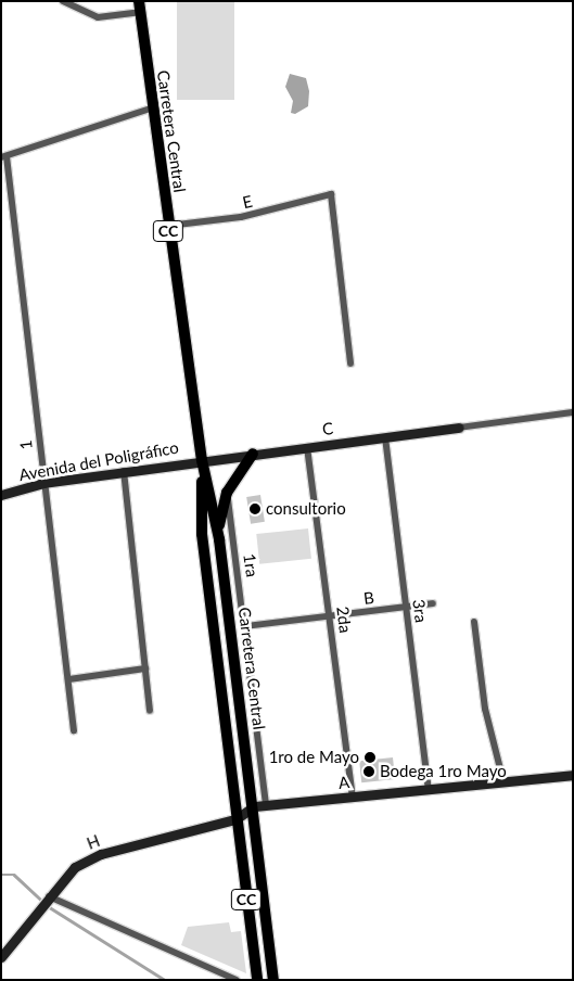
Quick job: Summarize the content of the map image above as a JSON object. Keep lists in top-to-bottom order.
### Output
{
  "streets": {
    "main road": ["Carretera Central", "CC"],
    "street": [
      "E",
      "C",
      "1",
      "Avenida del Poligráfico",
      "1ra",
      "B",
      "3ra",
      "2da",
      "A",
      "H"
    ]
  },
  "crossings": [
    ["Carretera Central", "E"],
    ["Carretera Central", "C"],
    ["Carretera Central", "Avenida del Poligráfico"],
    ["Carretera Central", "A"],
    ["Carretera Central", "H"],
    ["C", "Avenida del Poligráfico"],
    ["C", "3ra"],
    ["C", "2da"],
    ["1", "Avenida del Poligráfico"],
    ["1ra", "B"],
    ["1ra", "A"],
    ["B", "3ra"],
    ["B", "2da"],
    ["3ra", "A"],
    ["2da", "A"]
  ],
  "places": ["consultorio", "1ro de Mayo", "Bodega 1ro Mayo"]
}
